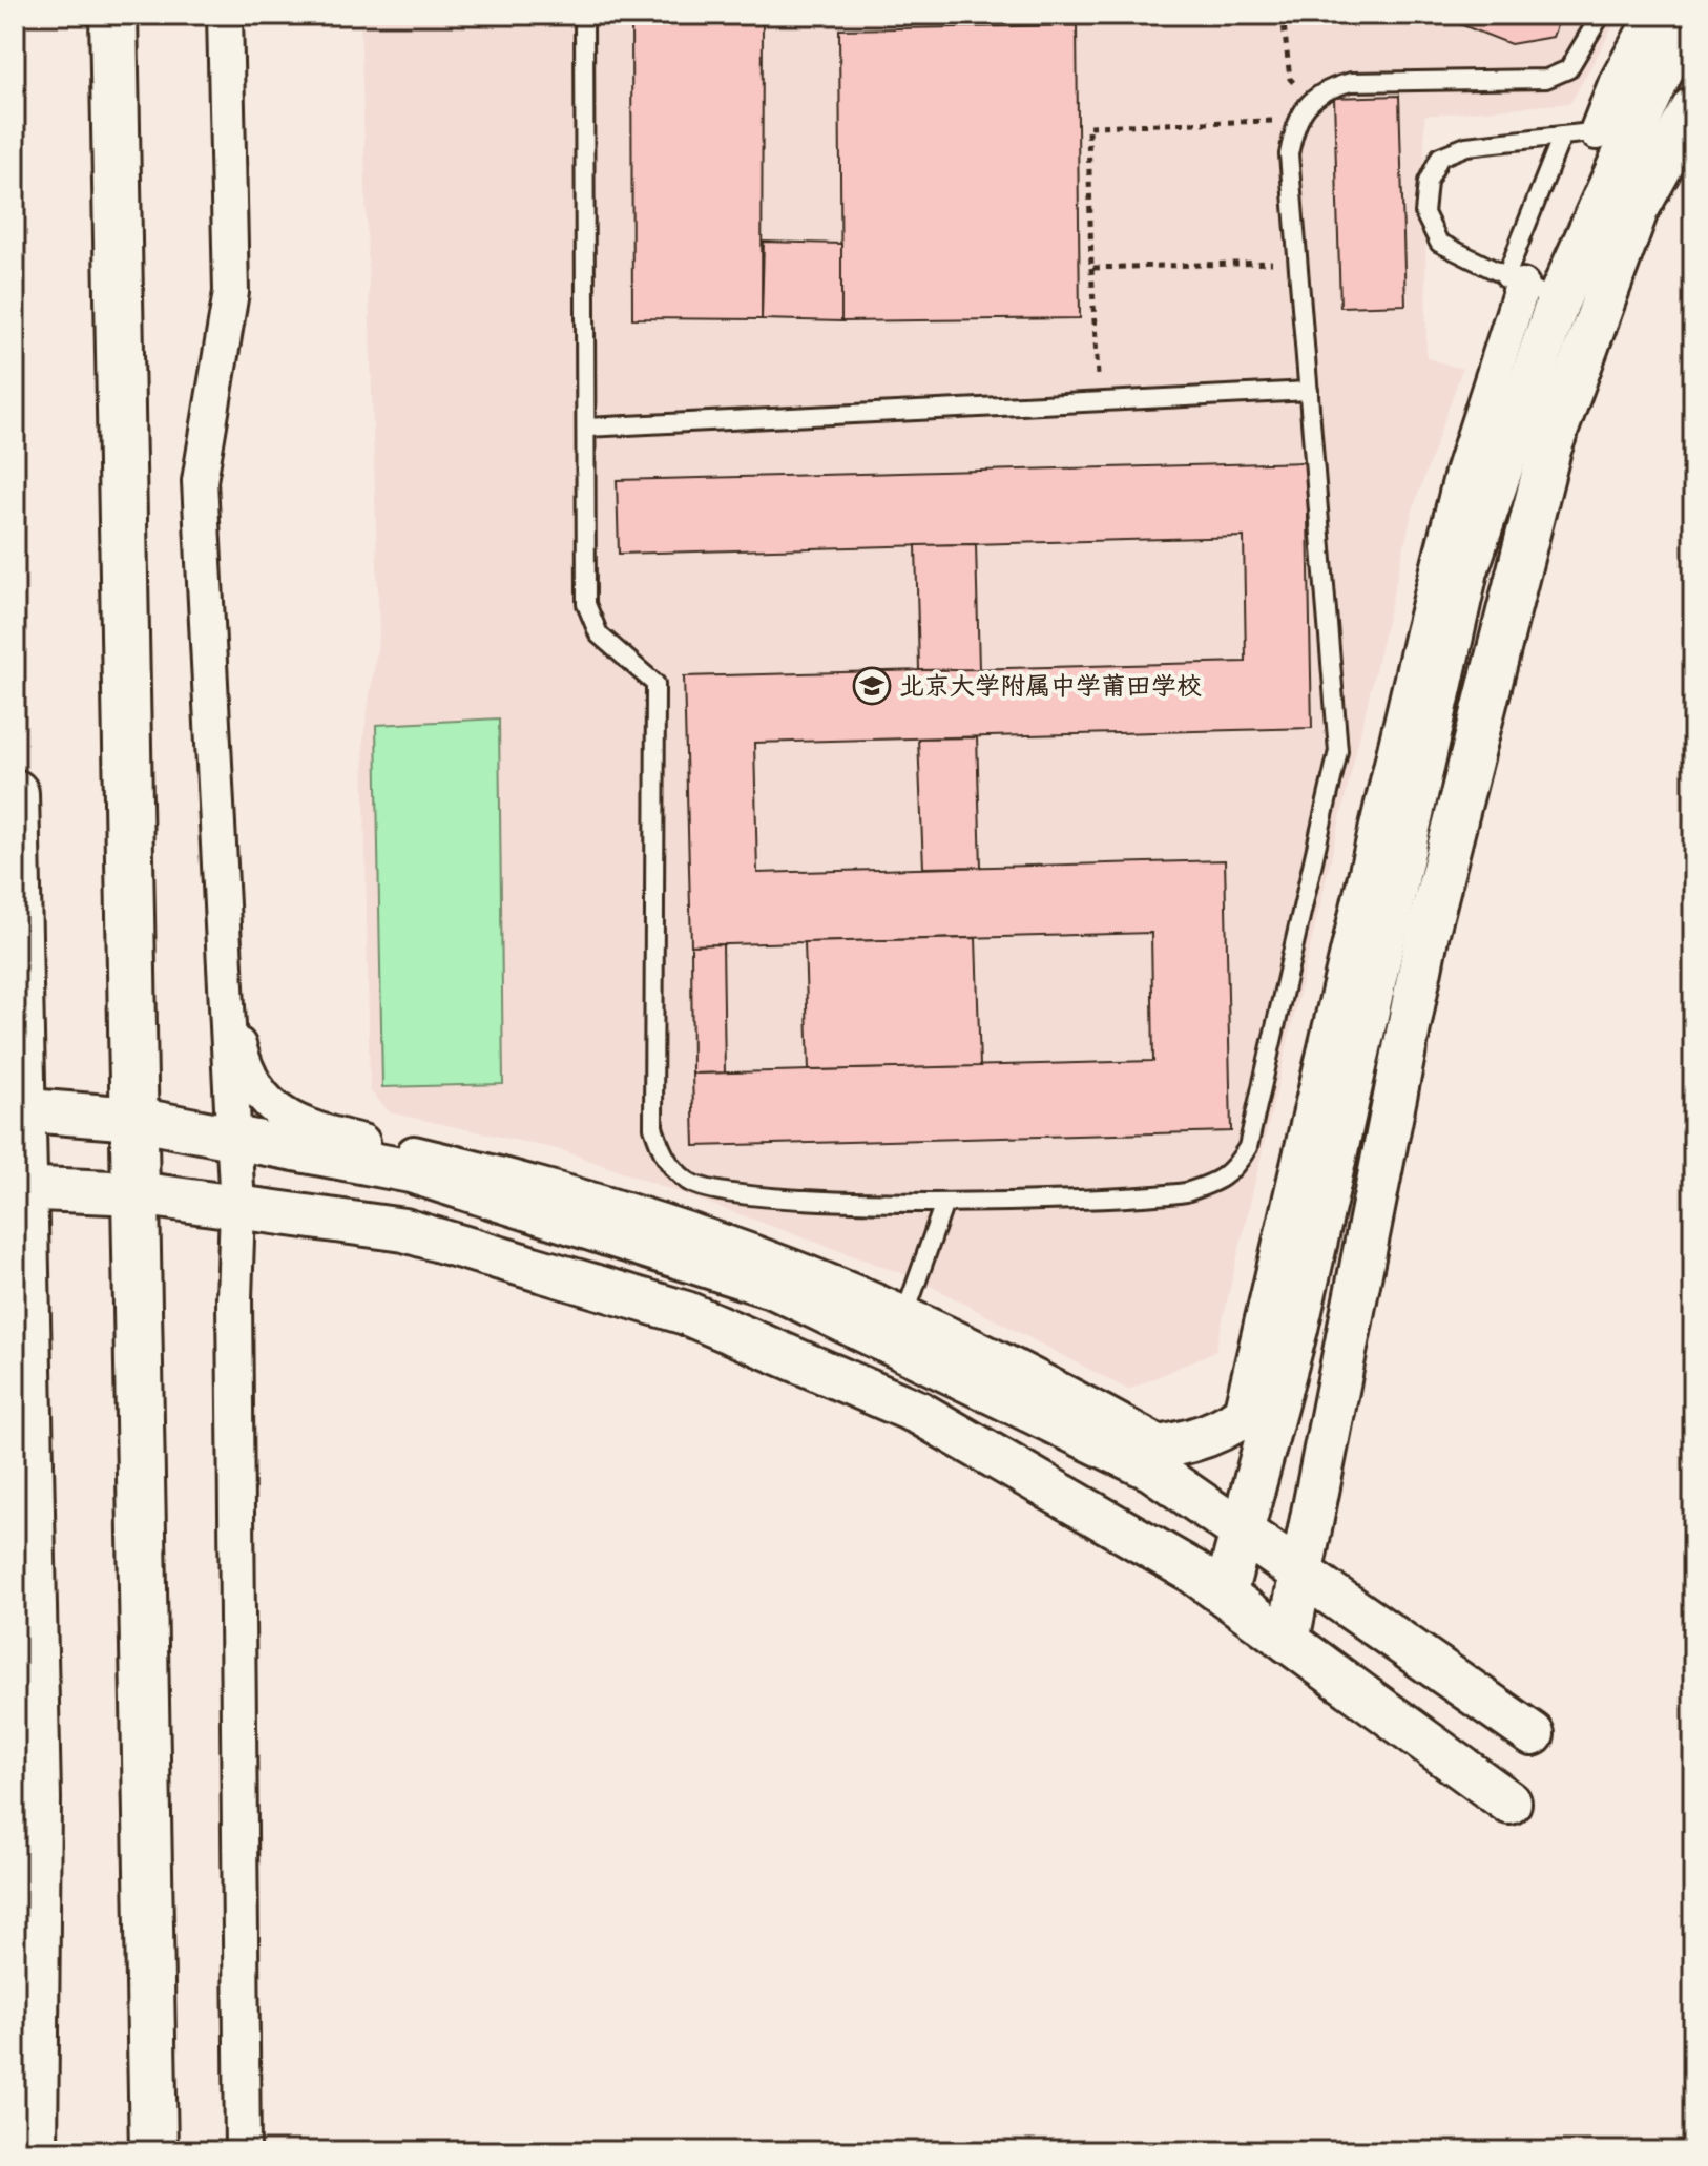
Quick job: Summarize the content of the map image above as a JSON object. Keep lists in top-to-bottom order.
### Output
{
  "places": {
    "school or university": ["北京大学附属中学莆田学校"]
  }
}
